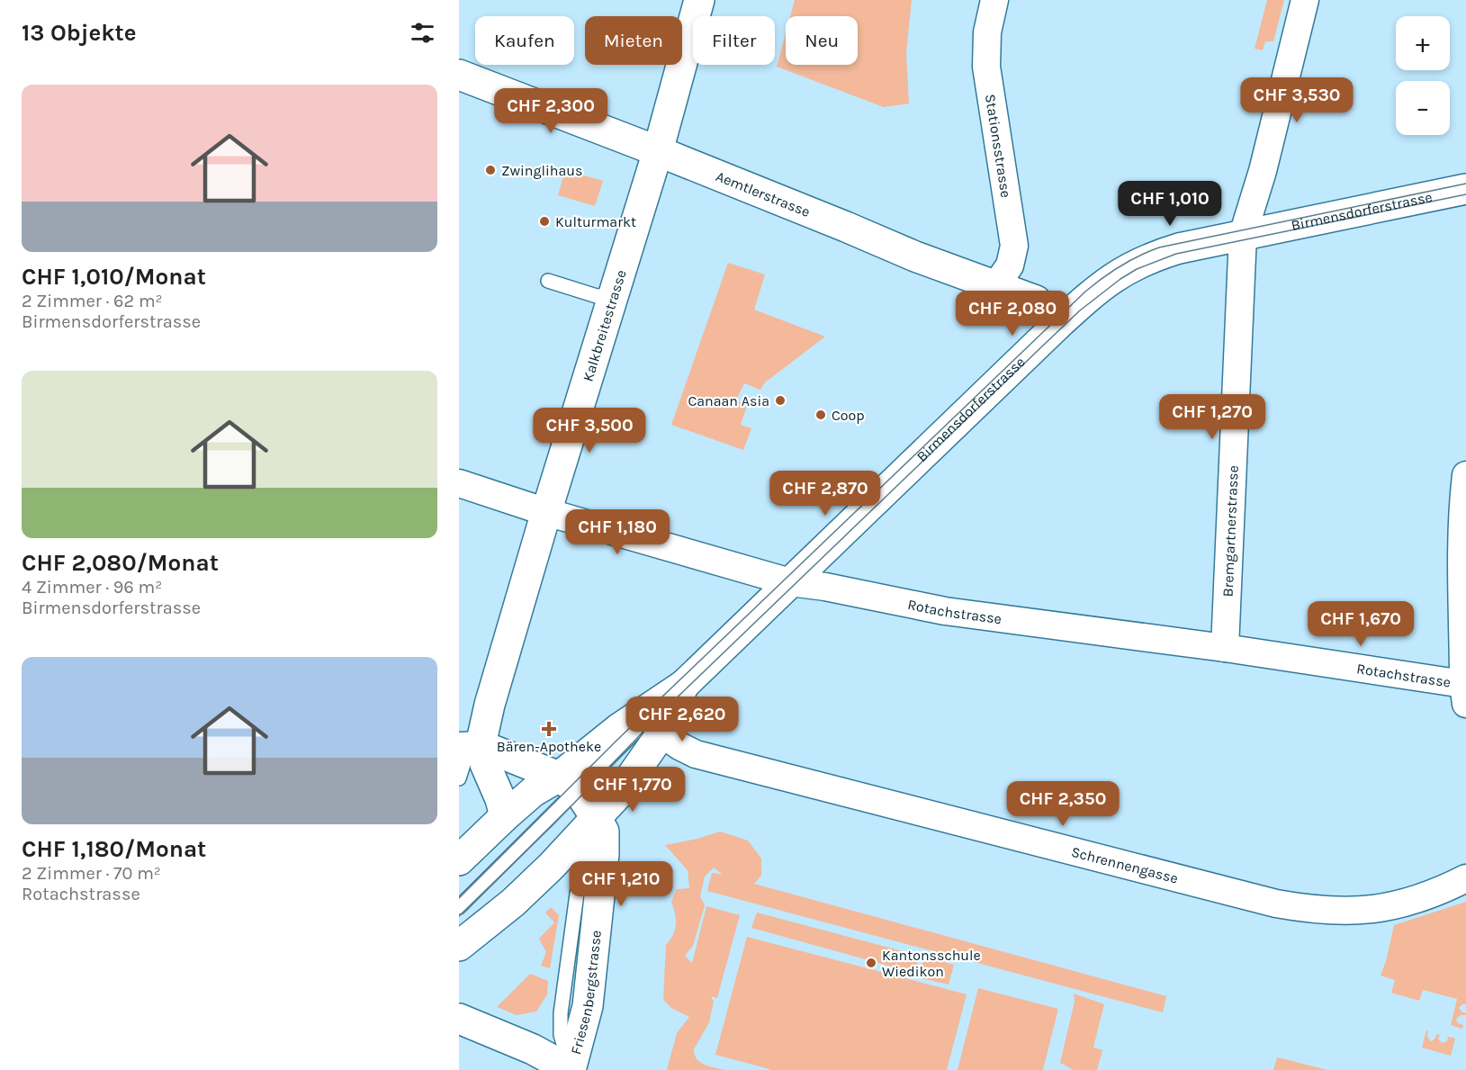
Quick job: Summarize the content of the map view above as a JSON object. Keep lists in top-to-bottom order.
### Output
{
  "streets": {
    "street": [
      "Stationsstrasse",
      "Aemtlerstrasse",
      "Birmensdorferstrasse",
      "Kalkbreitestrasse",
      "Bremgartnerstrasse",
      "Rotachstrasse",
      "Schrennengasse",
      "Friesenbergstrasse"
    ]
  },
  "crossings": [
    ["Stationsstrasse", "Aemtlerstrasse"],
    ["Aemtlerstrasse", "Birmensdorferstrasse"],
    ["Aemtlerstrasse", "Kalkbreitestrasse"],
    ["Birmensdorferstrasse", "Bremgartnerstrasse"],
    ["Birmensdorferstrasse", "Rotachstrasse"],
    ["Birmensdorferstrasse", "Schrennengasse"],
    ["Birmensdorferstrasse", "Friesenbergstrasse"],
    ["Kalkbreitestrasse", "Rotachstrasse"],
    ["Bremgartnerstrasse", "Rotachstrasse"]
  ],
  "places": {
    "other": [
      "Zwinglihaus",
      "Kulturmarkt",
      "Canaan Asia",
      "Coop",
      "Kantonsschule Wiedikon"
    ],
    "health": ["Bären-Apotheke"]
  },
  "page": {
    "heading": "13 Objekte",
    "map_buttons": ["+", "−"],
    "chip": [
      "Kaufen",
      "Mieten",
      "Filter",
      "Neu"
    ],
    "list": [
      {
        "name": "CHF 1,010/Monat",
        "note": "2 Zimmer · 62 m² · Birmensdorferstrasse"
      },
      {
        "name": "CHF 2,080/Monat",
        "note": "4 Zimmer · 96 m² · Birmensdorferstrasse"
      },
      {
        "name": "CHF 1,180/Monat",
        "note": "2 Zimmer · 70 m² · Rotachstrasse"
      }
    ],
    "price": [
      "CHF 3,530",
      "CHF 2,300",
      "CHF 1,010",
      "CHF 2,080",
      "CHF 1,270",
      "CHF 3,500",
      "CHF 2,870",
      "CHF 1,180",
      "CHF 1,670",
      "CHF 2,620",
      "CHF 1,770",
      "CHF 2,350",
      "CHF 1,210"
    ]
  }
}
